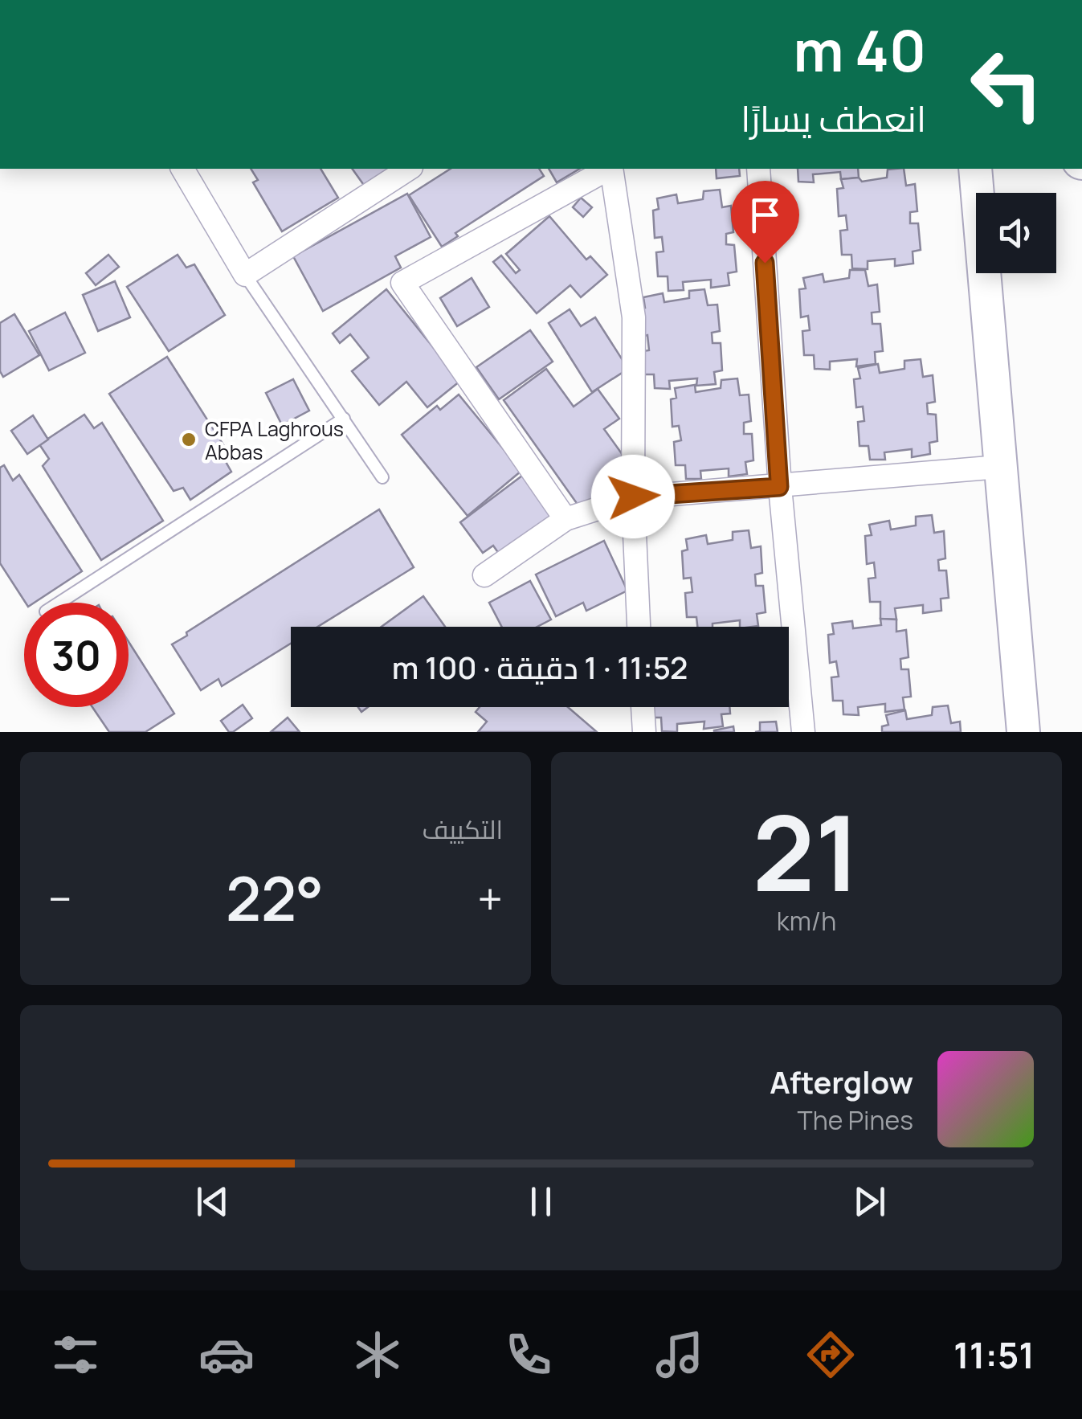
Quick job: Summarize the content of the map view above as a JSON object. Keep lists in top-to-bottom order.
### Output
{
  "places": ["CFPA Laghrous Abbas"],
  "page": {
    "turn": ["40 m", "انعطف يسارًا"],
    "limit": "30",
    "trip": "11:52 · 1 دقيقة · 100 m",
    "tile": [
      ["21", "km/h"],
      "التكييف"
    ],
    "heat": ["−", "22°", "+"],
    "song": ["Afterglow", "The Pines"],
    "tabs": "11:51"
  }
}
